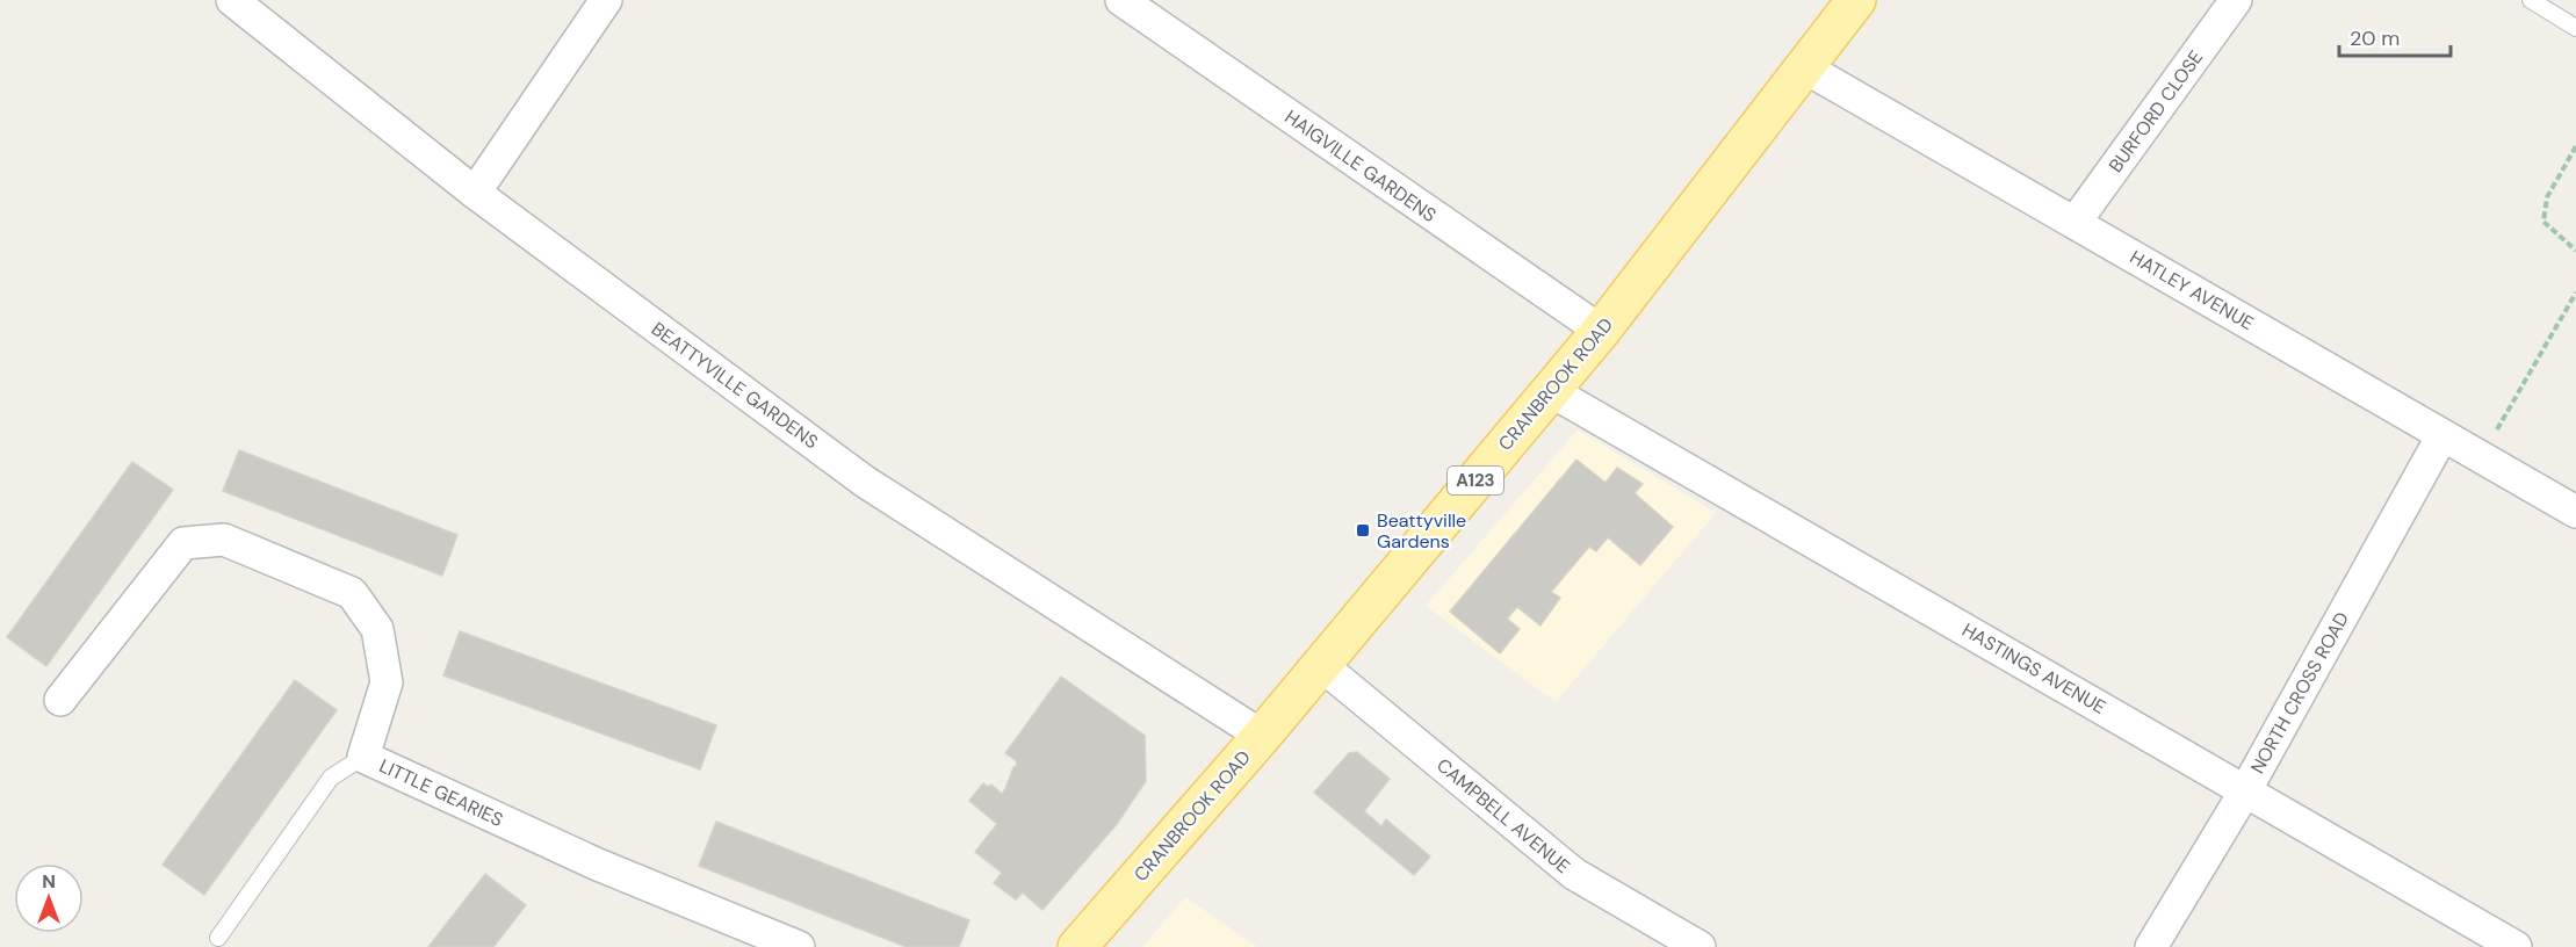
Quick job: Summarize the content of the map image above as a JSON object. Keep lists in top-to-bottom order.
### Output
{
  "streets": {
    "main road": ["CRANBROOK ROAD", "A123"],
    "street": [
      "BURFORD CLOSE",
      "HAIGVILLE GARDENS",
      "HATLEY AVENUE",
      "BEATTYVILLE GARDENS",
      "HASTINGS AVENUE",
      "NORTH CROSS ROAD",
      "LITTLE GEARIES",
      "CAMPBELL AVENUE"
    ]
  },
  "crossings": [
    ["BURFORD CLOSE", "HATLEY AVENUE"],
    ["HAIGVILLE GARDENS", "CRANBROOK ROAD"],
    ["HATLEY AVENUE", "CRANBROOK ROAD"],
    ["HATLEY AVENUE", "NORTH CROSS ROAD"],
    ["CRANBROOK ROAD", "BEATTYVILLE GARDENS"],
    ["CRANBROOK ROAD", "HASTINGS AVENUE"],
    ["CRANBROOK ROAD", "CAMPBELL AVENUE"],
    ["HASTINGS AVENUE", "NORTH CROSS ROAD"]
  ],
  "places": {
    "transit": ["Beattyville Gardens"]
  },
  "scale_bar": "20 m",
  "north": "top"
}
